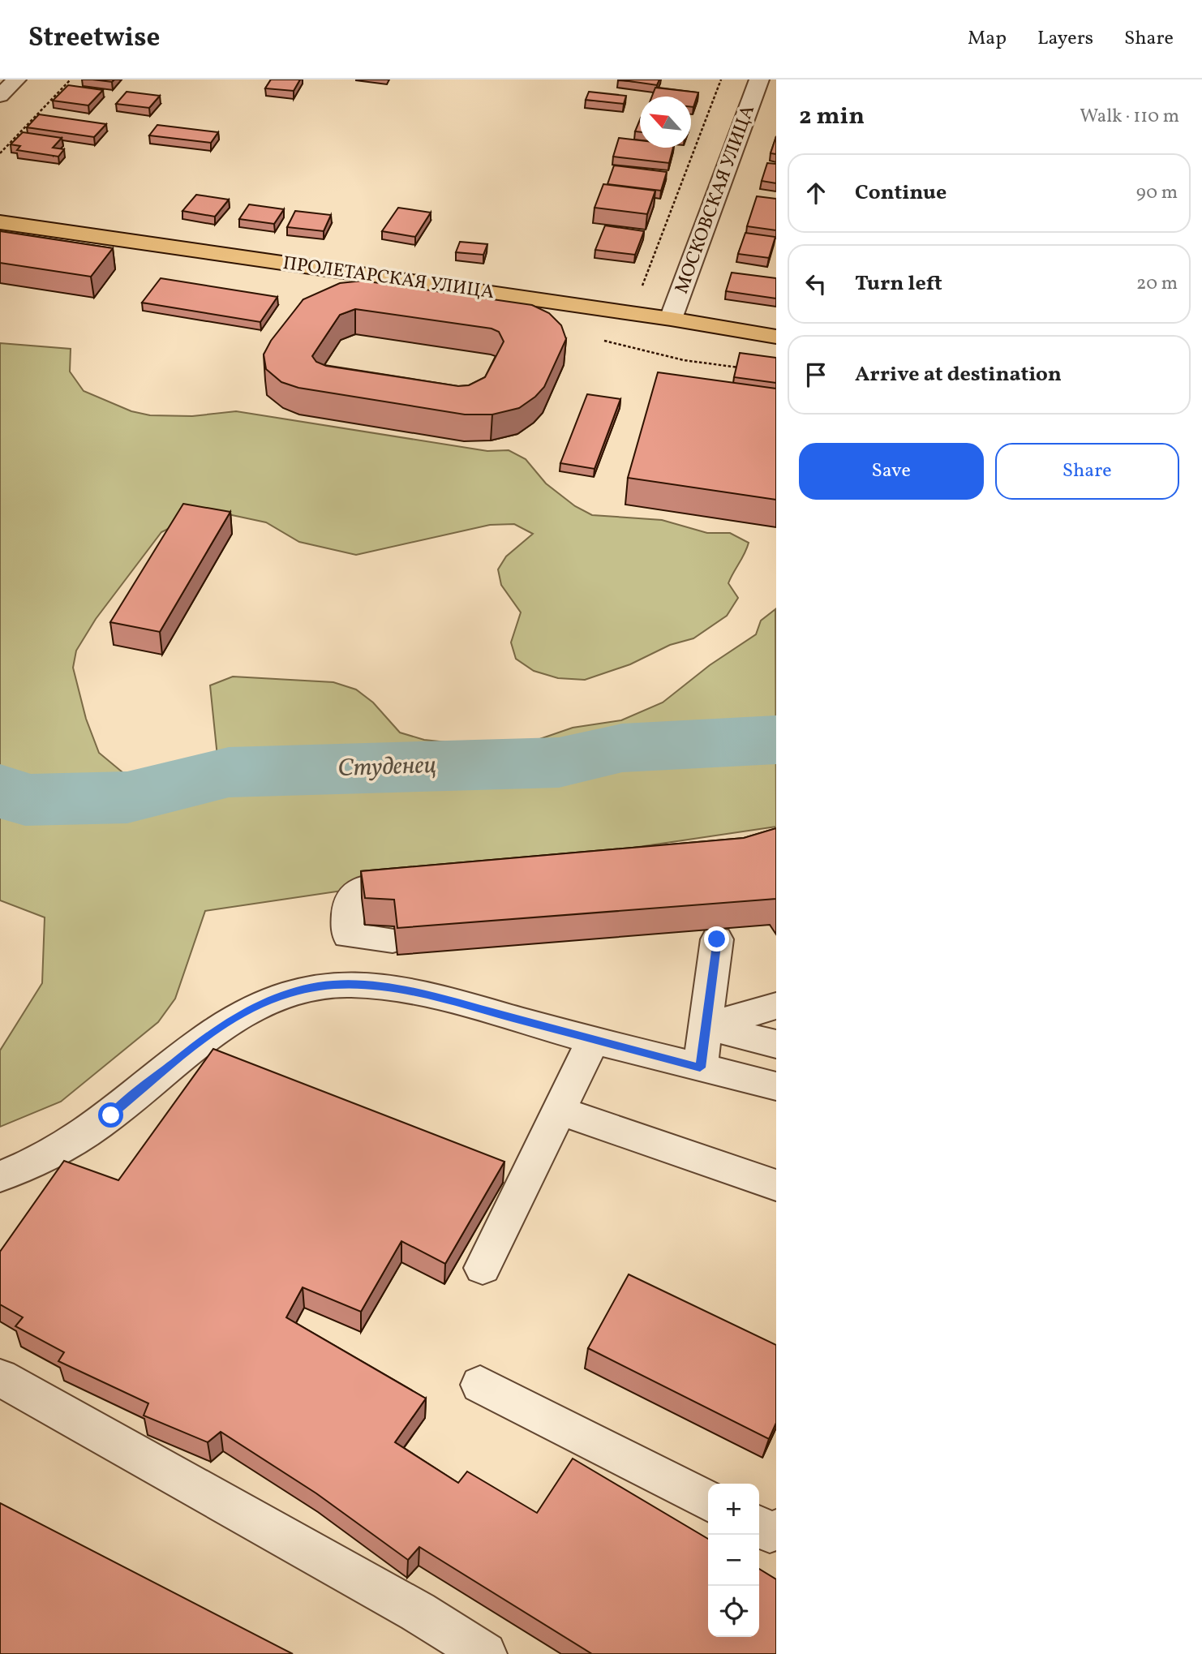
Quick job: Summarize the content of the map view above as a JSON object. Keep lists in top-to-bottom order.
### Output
{
  "streets": {
    "main road": ["ПРОЛЕТАРСКАЯ УЛИЦА"],
    "street": ["МОСКОВСКАЯ УЛИЦА"]
  },
  "crossings": [
    ["МОСКОВСКАЯ УЛИЦА", "ПРОЛЕТАРСКАЯ УЛИЦА"]
  ],
  "water": ["Студенец"],
  "north": "top left",
  "page": {
    "header": "Streetwise",
    "nav": ["Map", "Layers", "Share"],
    "heading": ["2 min", "Walk · 110 m"],
    "list": [
      ["Continue", "90 m"],
      ["Turn left", "20 m"],
      "Arrive at destination"
    ],
    "buttons": ["Save", "Share"],
    "map_buttons": ["+", "−"]
  }
}
